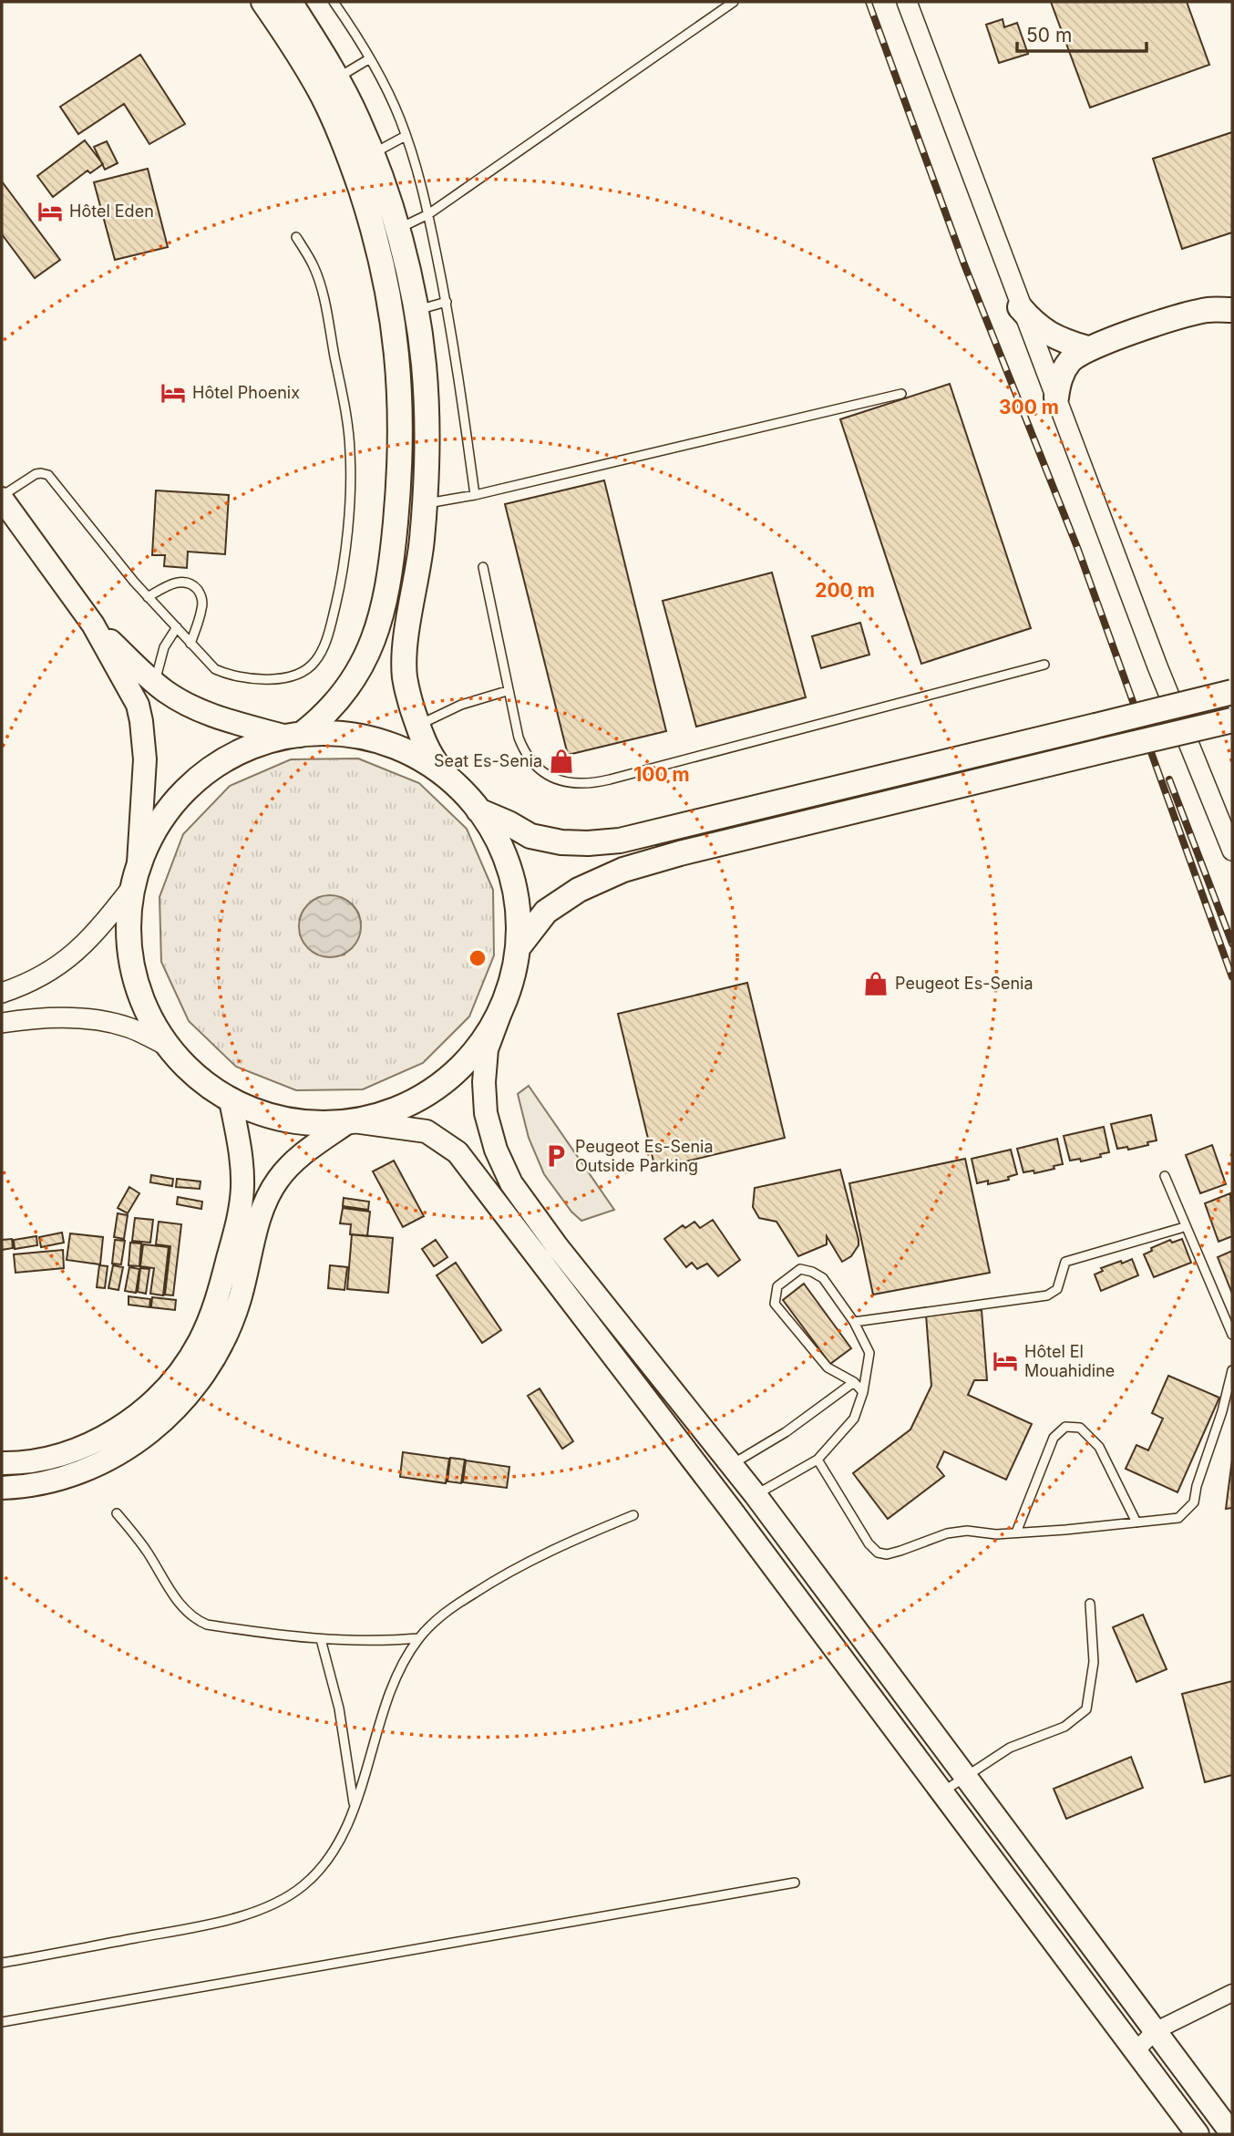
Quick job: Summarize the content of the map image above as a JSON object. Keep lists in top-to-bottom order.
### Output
{
  "places": {
    "hotel": ["Hôtel Eden", "Hôtel Phoenix", "Hôtel El Mouahidine"],
    "shop": ["Seat Es-Senia", "Peugeot Es-Senia"],
    "parking": ["Peugeot Es-Senia Outside Parking"]
  },
  "scale_bar": "50 m",
  "rings": ["300 m", "200 m", "100 m"]
}
